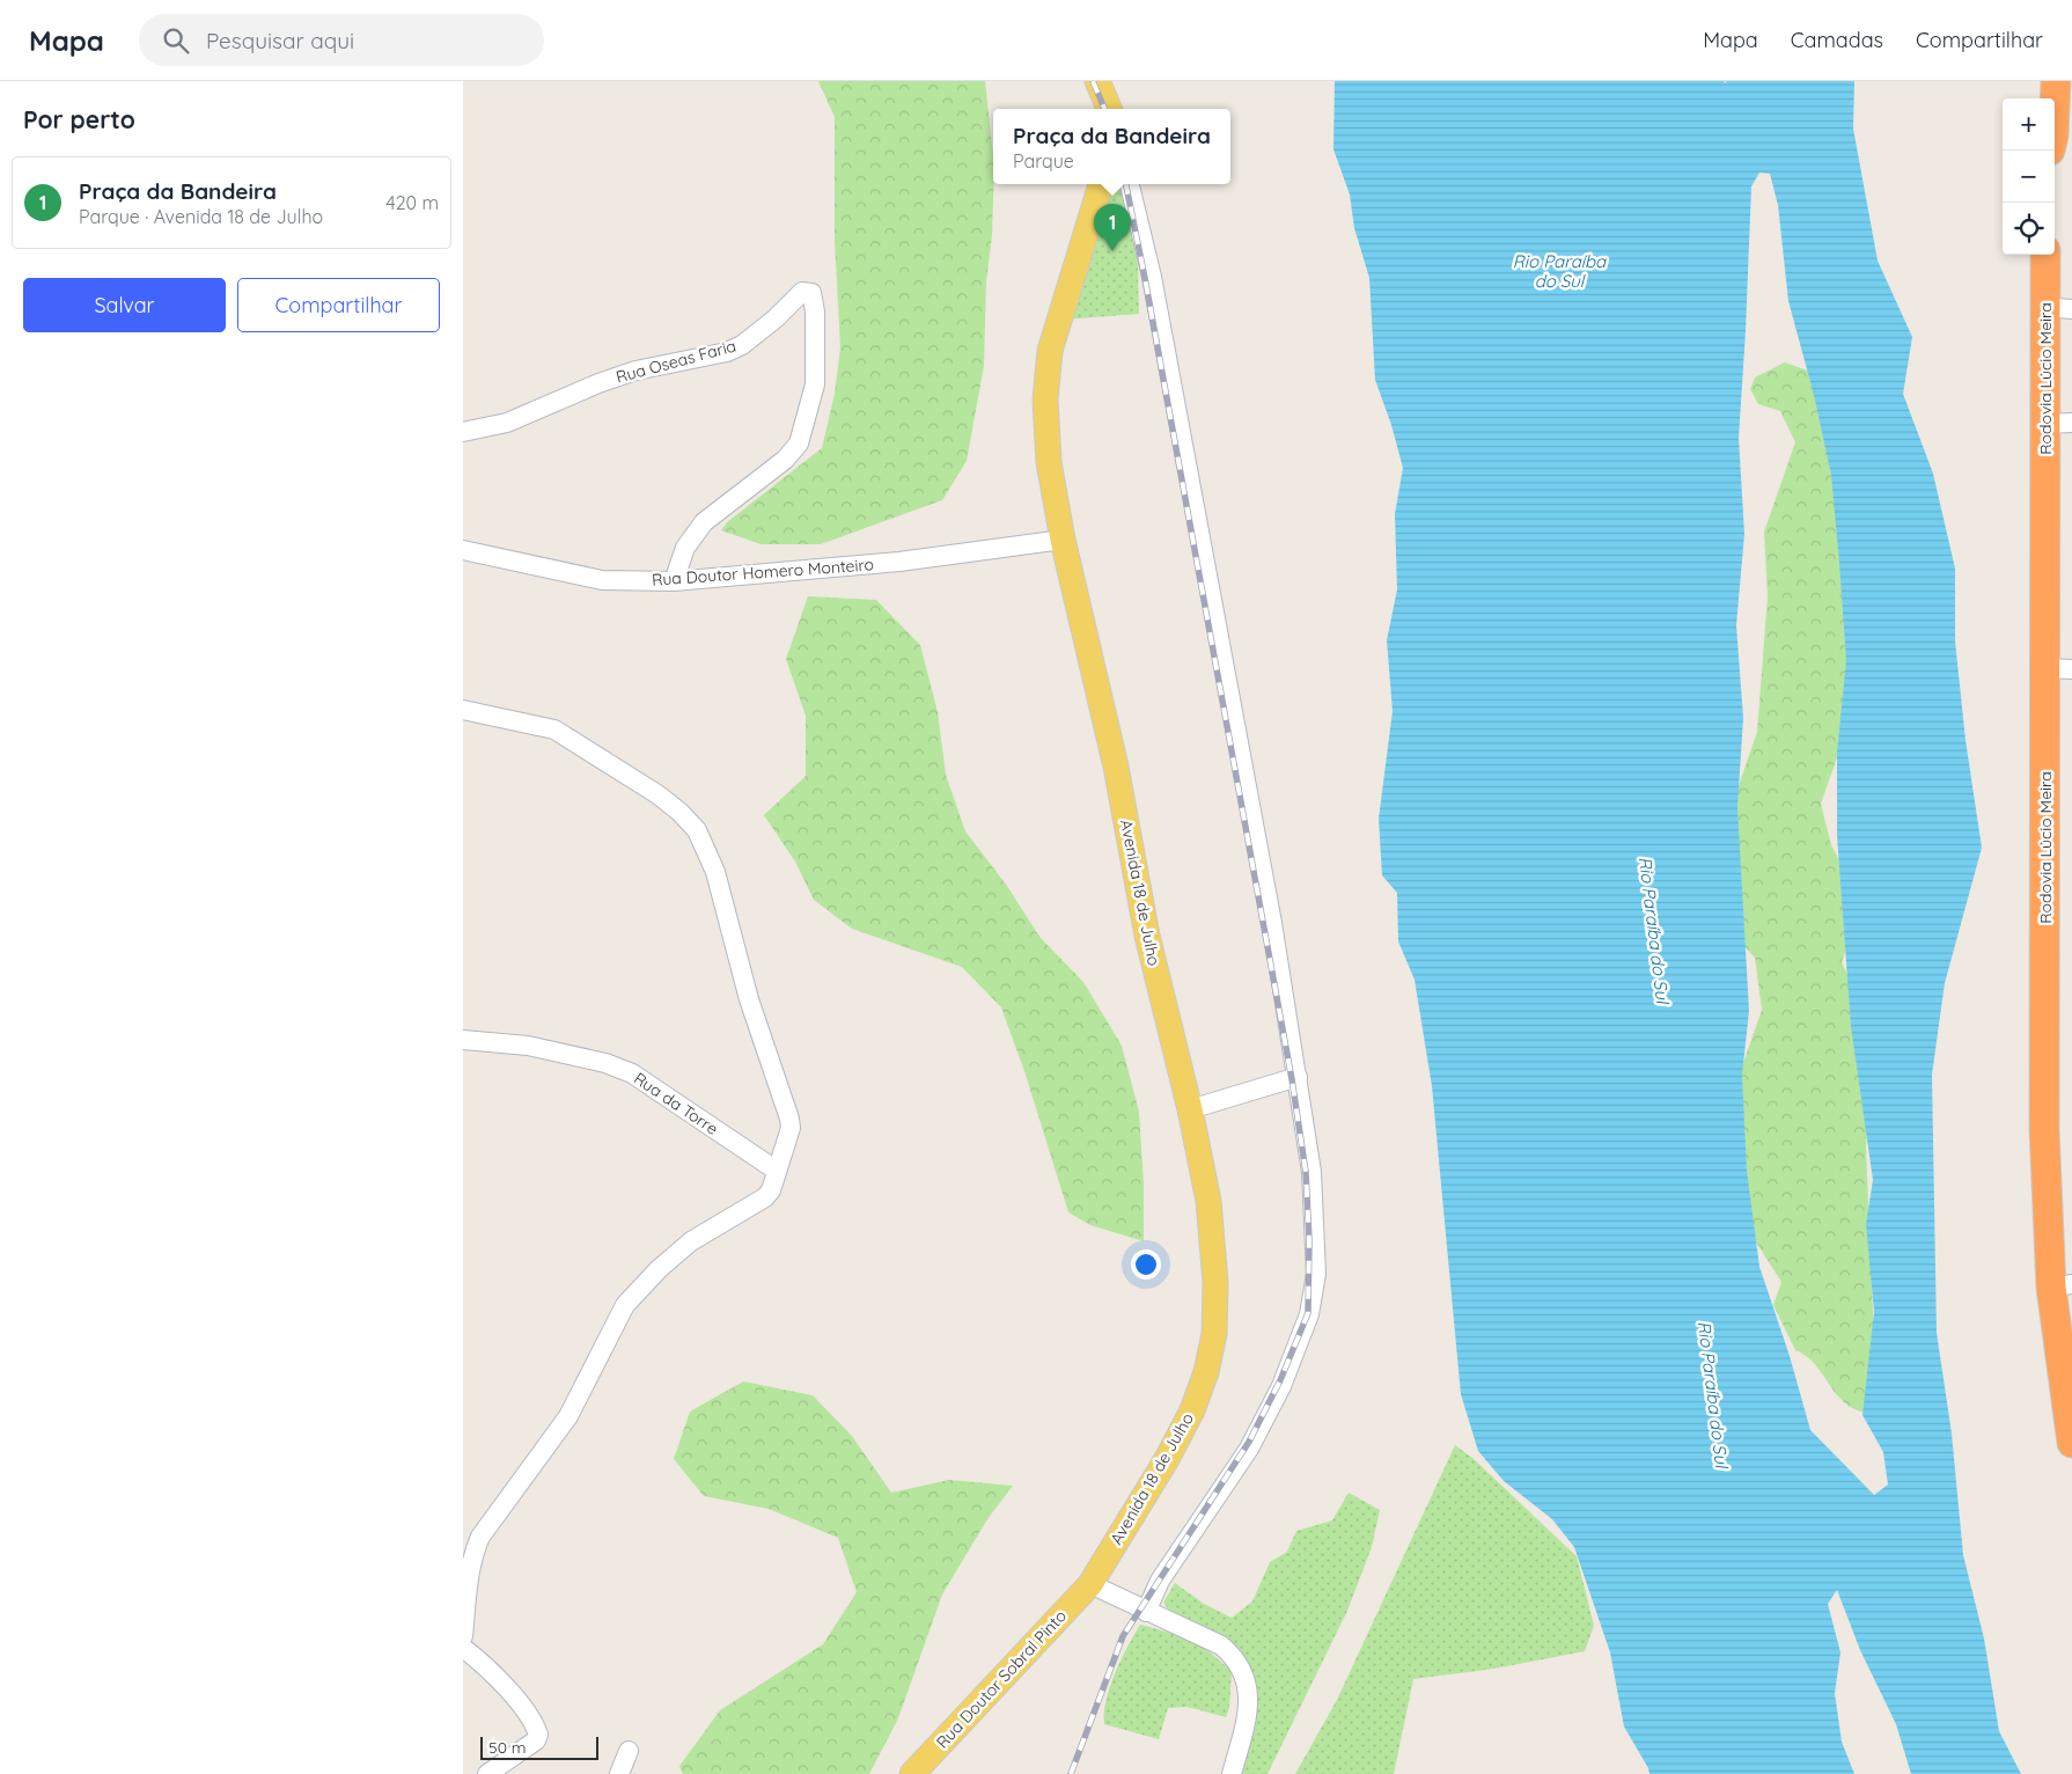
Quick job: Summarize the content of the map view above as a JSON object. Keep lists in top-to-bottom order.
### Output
{
  "streets": {
    "highway": ["Rodovia Lúcio Meira"],
    "main road": ["Avenida 18 de Julho", "Rua Doutor Sobral Pinto"],
    "street": ["Rua Oseas Faria", "Rua Doutor Homero Monteiro", "Rua da Torre"]
  },
  "crossings": [
    ["Rua Oseas Faria", "Rua Doutor Homero Monteiro"],
    ["Rua Doutor Homero Monteiro", "Avenida 18 de Julho"],
    ["Avenida 18 de Julho", "Rua Doutor Sobral Pinto"]
  ],
  "water": ["Rio Paraíba do Sul"],
  "scale_bar": "50 m",
  "page": {
    "header": "Mapa",
    "search": "Pesquisar aqui",
    "nav": ["Mapa", "Camadas", "Compartilhar"],
    "heading": "Por perto",
    "map_buttons": ["+", "−"],
    "popup": ["Praça da Bandeira", "Parque"],
    "list": [
      {
        "mark": "1",
        "name": "Praça da Bandeira",
        "note": "Parque · Avenida 18 de Julho",
        "value": "420 m"
      }
    ],
    "pins": "1",
    "buttons": ["Salvar", "Compartilhar"],
    "scale": "50 m"
  }
}
